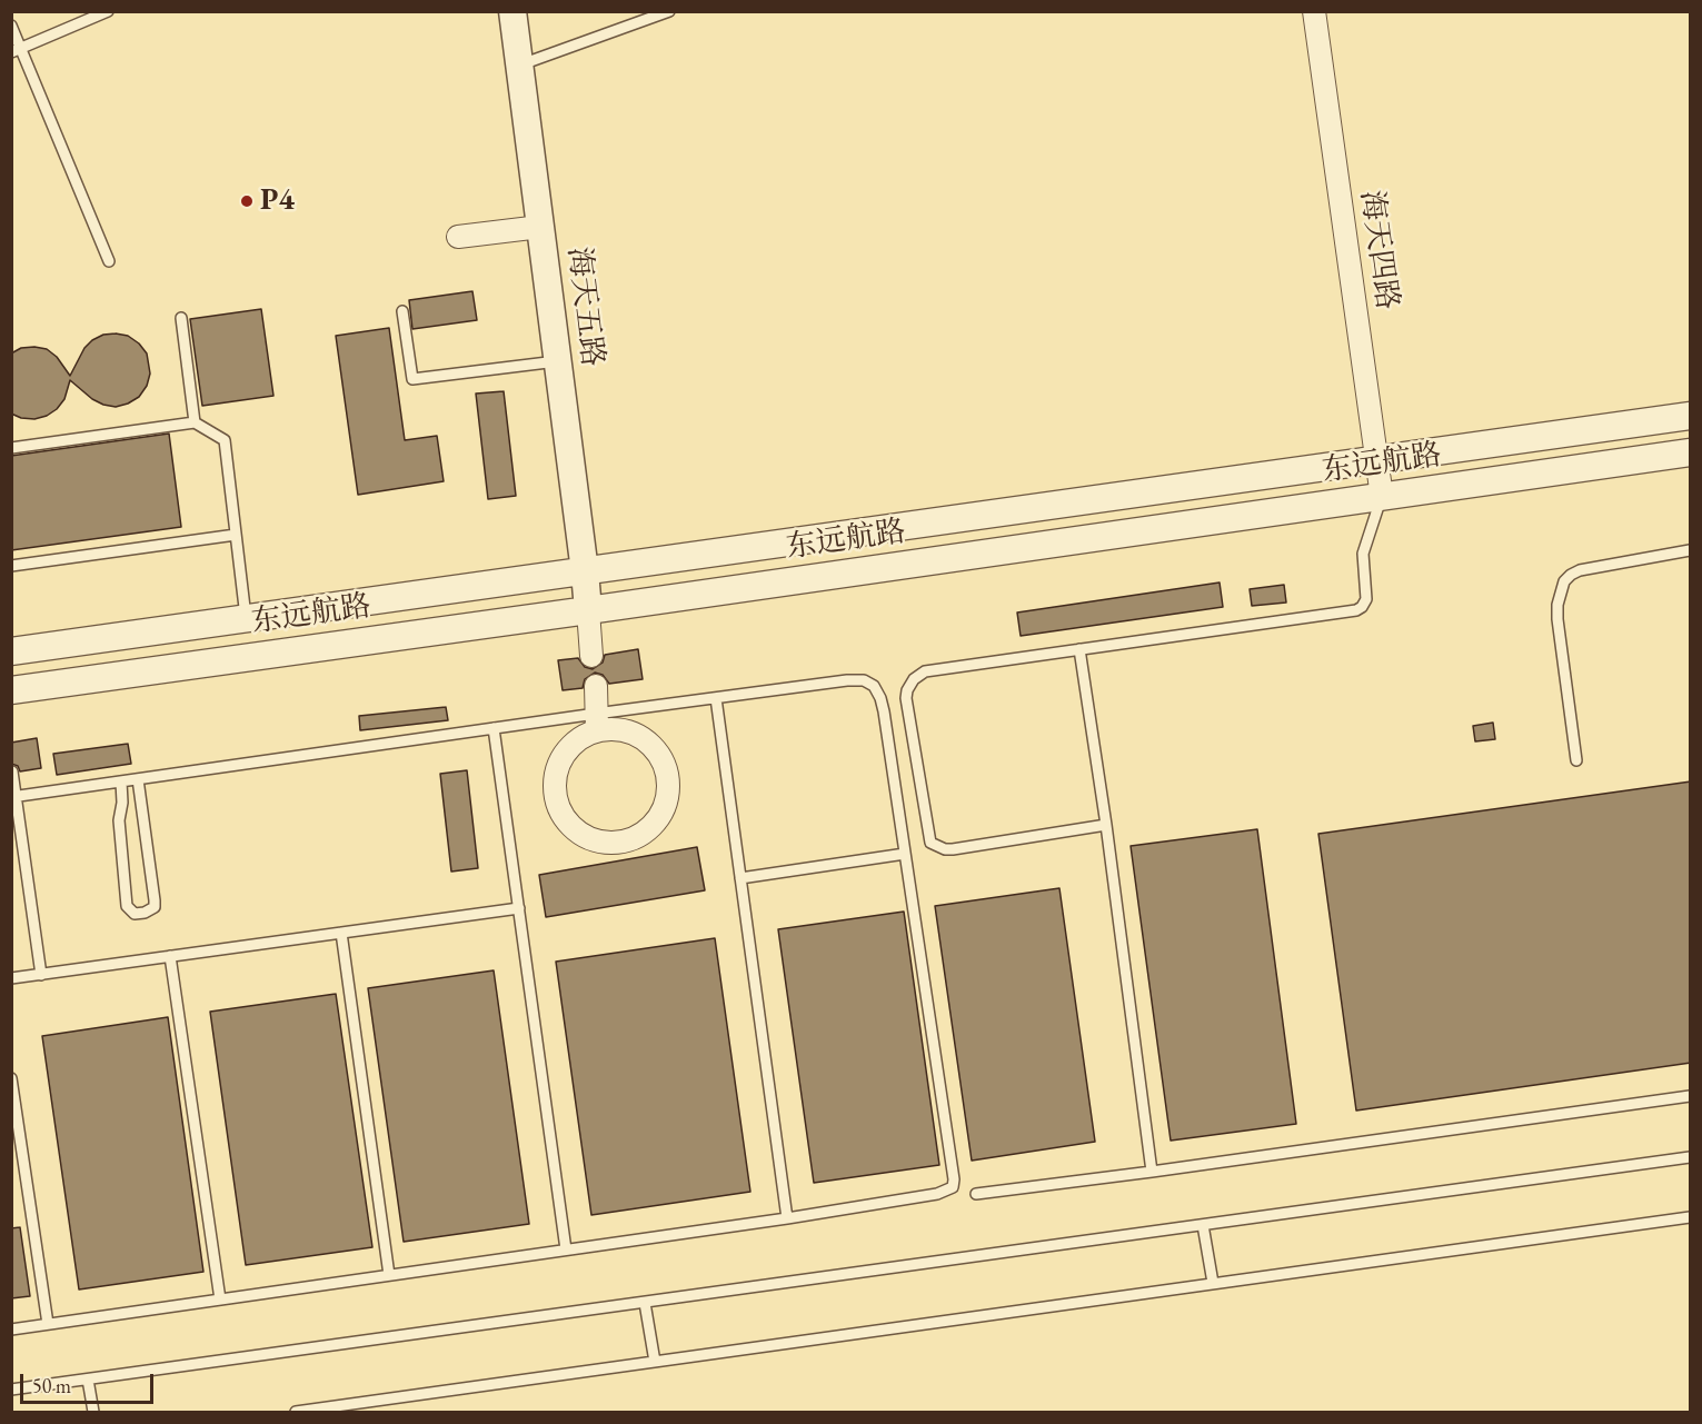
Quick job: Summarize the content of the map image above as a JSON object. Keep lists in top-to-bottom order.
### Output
{
  "streets": {
    "street": ["海天四路", "海天五路", "东远航路"]
  },
  "crossings": [
    ["海天四路", "东远航路"],
    ["海天五路", "东远航路"]
  ],
  "places": ["P4"],
  "scale_bar": "50 m"
}
